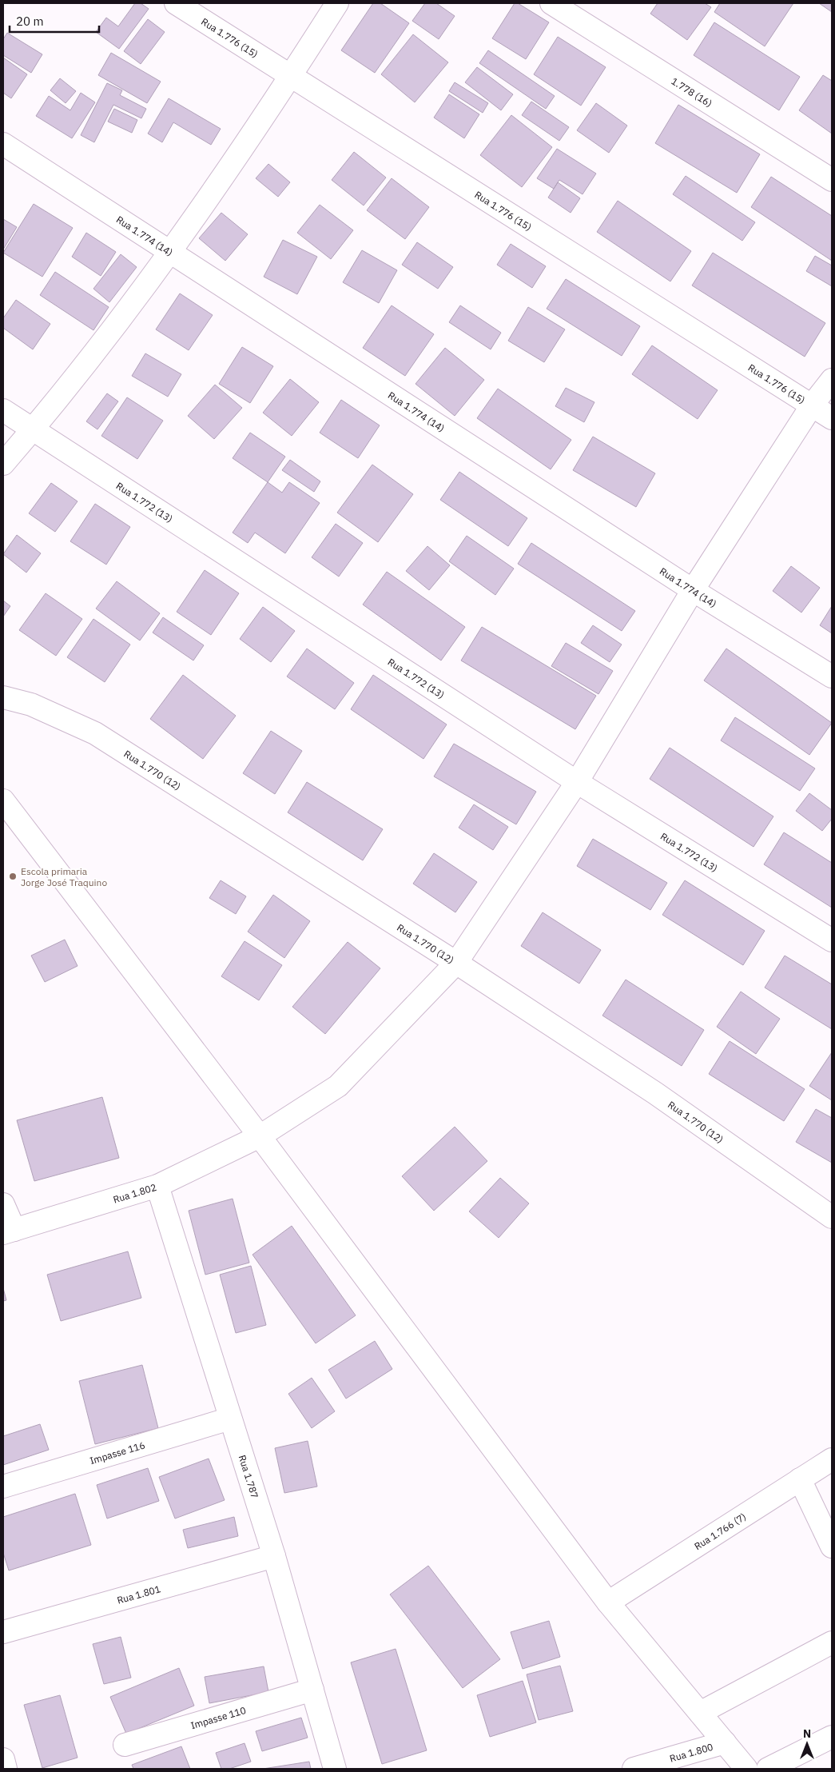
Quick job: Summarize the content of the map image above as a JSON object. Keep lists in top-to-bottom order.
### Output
{
  "streets": {
    "street": [
      "Rua 1.776 (15)",
      "1.778 (16)",
      "Rua 1.774 (14)",
      "Rua 1.772 (13)",
      "Rua 1.770 (12)",
      "Rua 1.802",
      "Impasse 116",
      "Rua 1.787",
      "Rua 1.766 (7)",
      "Rua 1.801",
      "Impasse 110",
      "Rua 1.800"
    ]
  },
  "crossings": [
    ["Rua 1.776 (15)", "Rua 1.802"],
    ["Rua 1.774 (14)", "Rua 1.802"],
    ["Rua 1.772 (13)", "Rua 1.802"],
    ["Rua 1.770 (12)", "Rua 1.802"],
    ["Rua 1.802", "Rua 1.787"],
    ["Impasse 116", "Rua 1.787"],
    ["Rua 1.787", "Rua 1.801"],
    ["Rua 1.787", "Impasse 110"]
  ],
  "places": ["Escola primaria Jorge José Traquino"],
  "scale_bar": "20 m",
  "north": "top"
}
